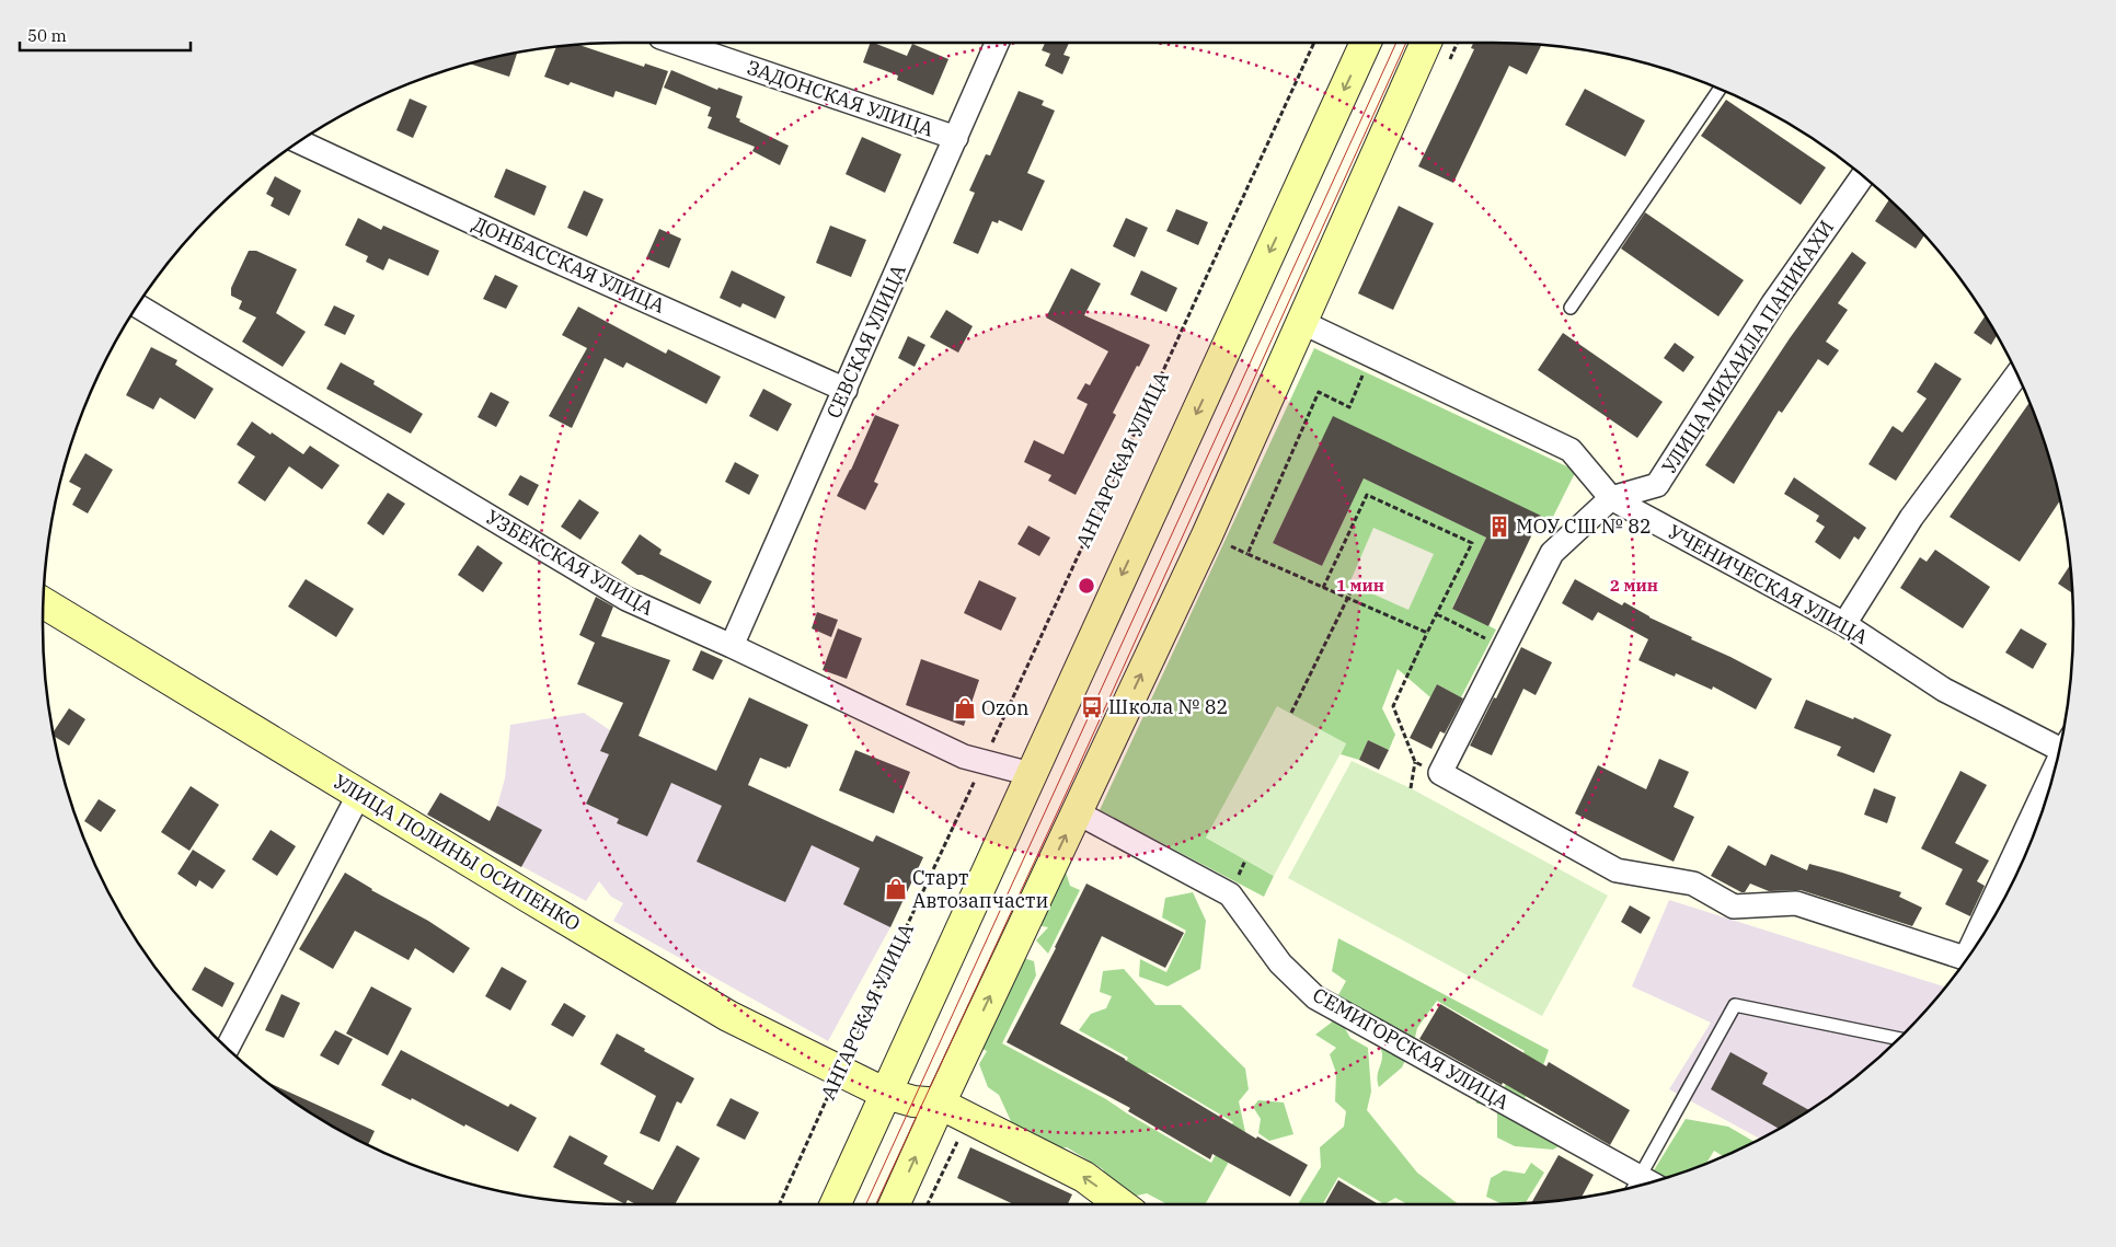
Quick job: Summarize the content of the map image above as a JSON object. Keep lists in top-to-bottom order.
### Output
{
  "streets": {
    "main road": ["УЛИЦА ПОЛИНЫ ОСИПЕНКО"],
    "street": [
      "ЗАДОНСКАЯ УЛИЦА",
      "ДОНБАССКАЯ УЛИЦА",
      "СЕВСКАЯ УЛИЦА",
      "УЛИЦА МИХАИЛА ПАНИКАХИ",
      "УЗБЕКСКАЯ УЛИЦА",
      "УЧЕНИЧЕСКАЯ УЛИЦА",
      "СЕМИГОРСКАЯ УЛИЦА"
    ],
    "path": ["АНГАРСКАЯ УЛИЦА"]
  },
  "crossings": [
    ["ЗАДОНСКАЯ УЛИЦА", "СЕВСКАЯ УЛИЦА"],
    ["ДОНБАССКАЯ УЛИЦА", "СЕВСКАЯ УЛИЦА"],
    ["СЕВСКАЯ УЛИЦА", "УЗБЕКСКАЯ УЛИЦА"],
    ["УЛИЦА МИХАИЛА ПАНИКАХИ", "УЧЕНИЧЕСКАЯ УЛИЦА"],
    ["АНГАРСКАЯ УЛИЦА", "УЗБЕКСКАЯ УЛИЦА"],
    ["АНГАРСКАЯ УЛИЦА", "УЛИЦА ПОЛИНЫ ОСИПЕНКО"]
  ],
  "places": {
    "building": ["МОУ СШ № 82"],
    "bus stop": ["Школа № 82"],
    "shop": ["Ozon", "Старт Автозапчасти"]
  },
  "scale_bar": "50 m",
  "rings": ["1 мин", "2 мин"]
}
